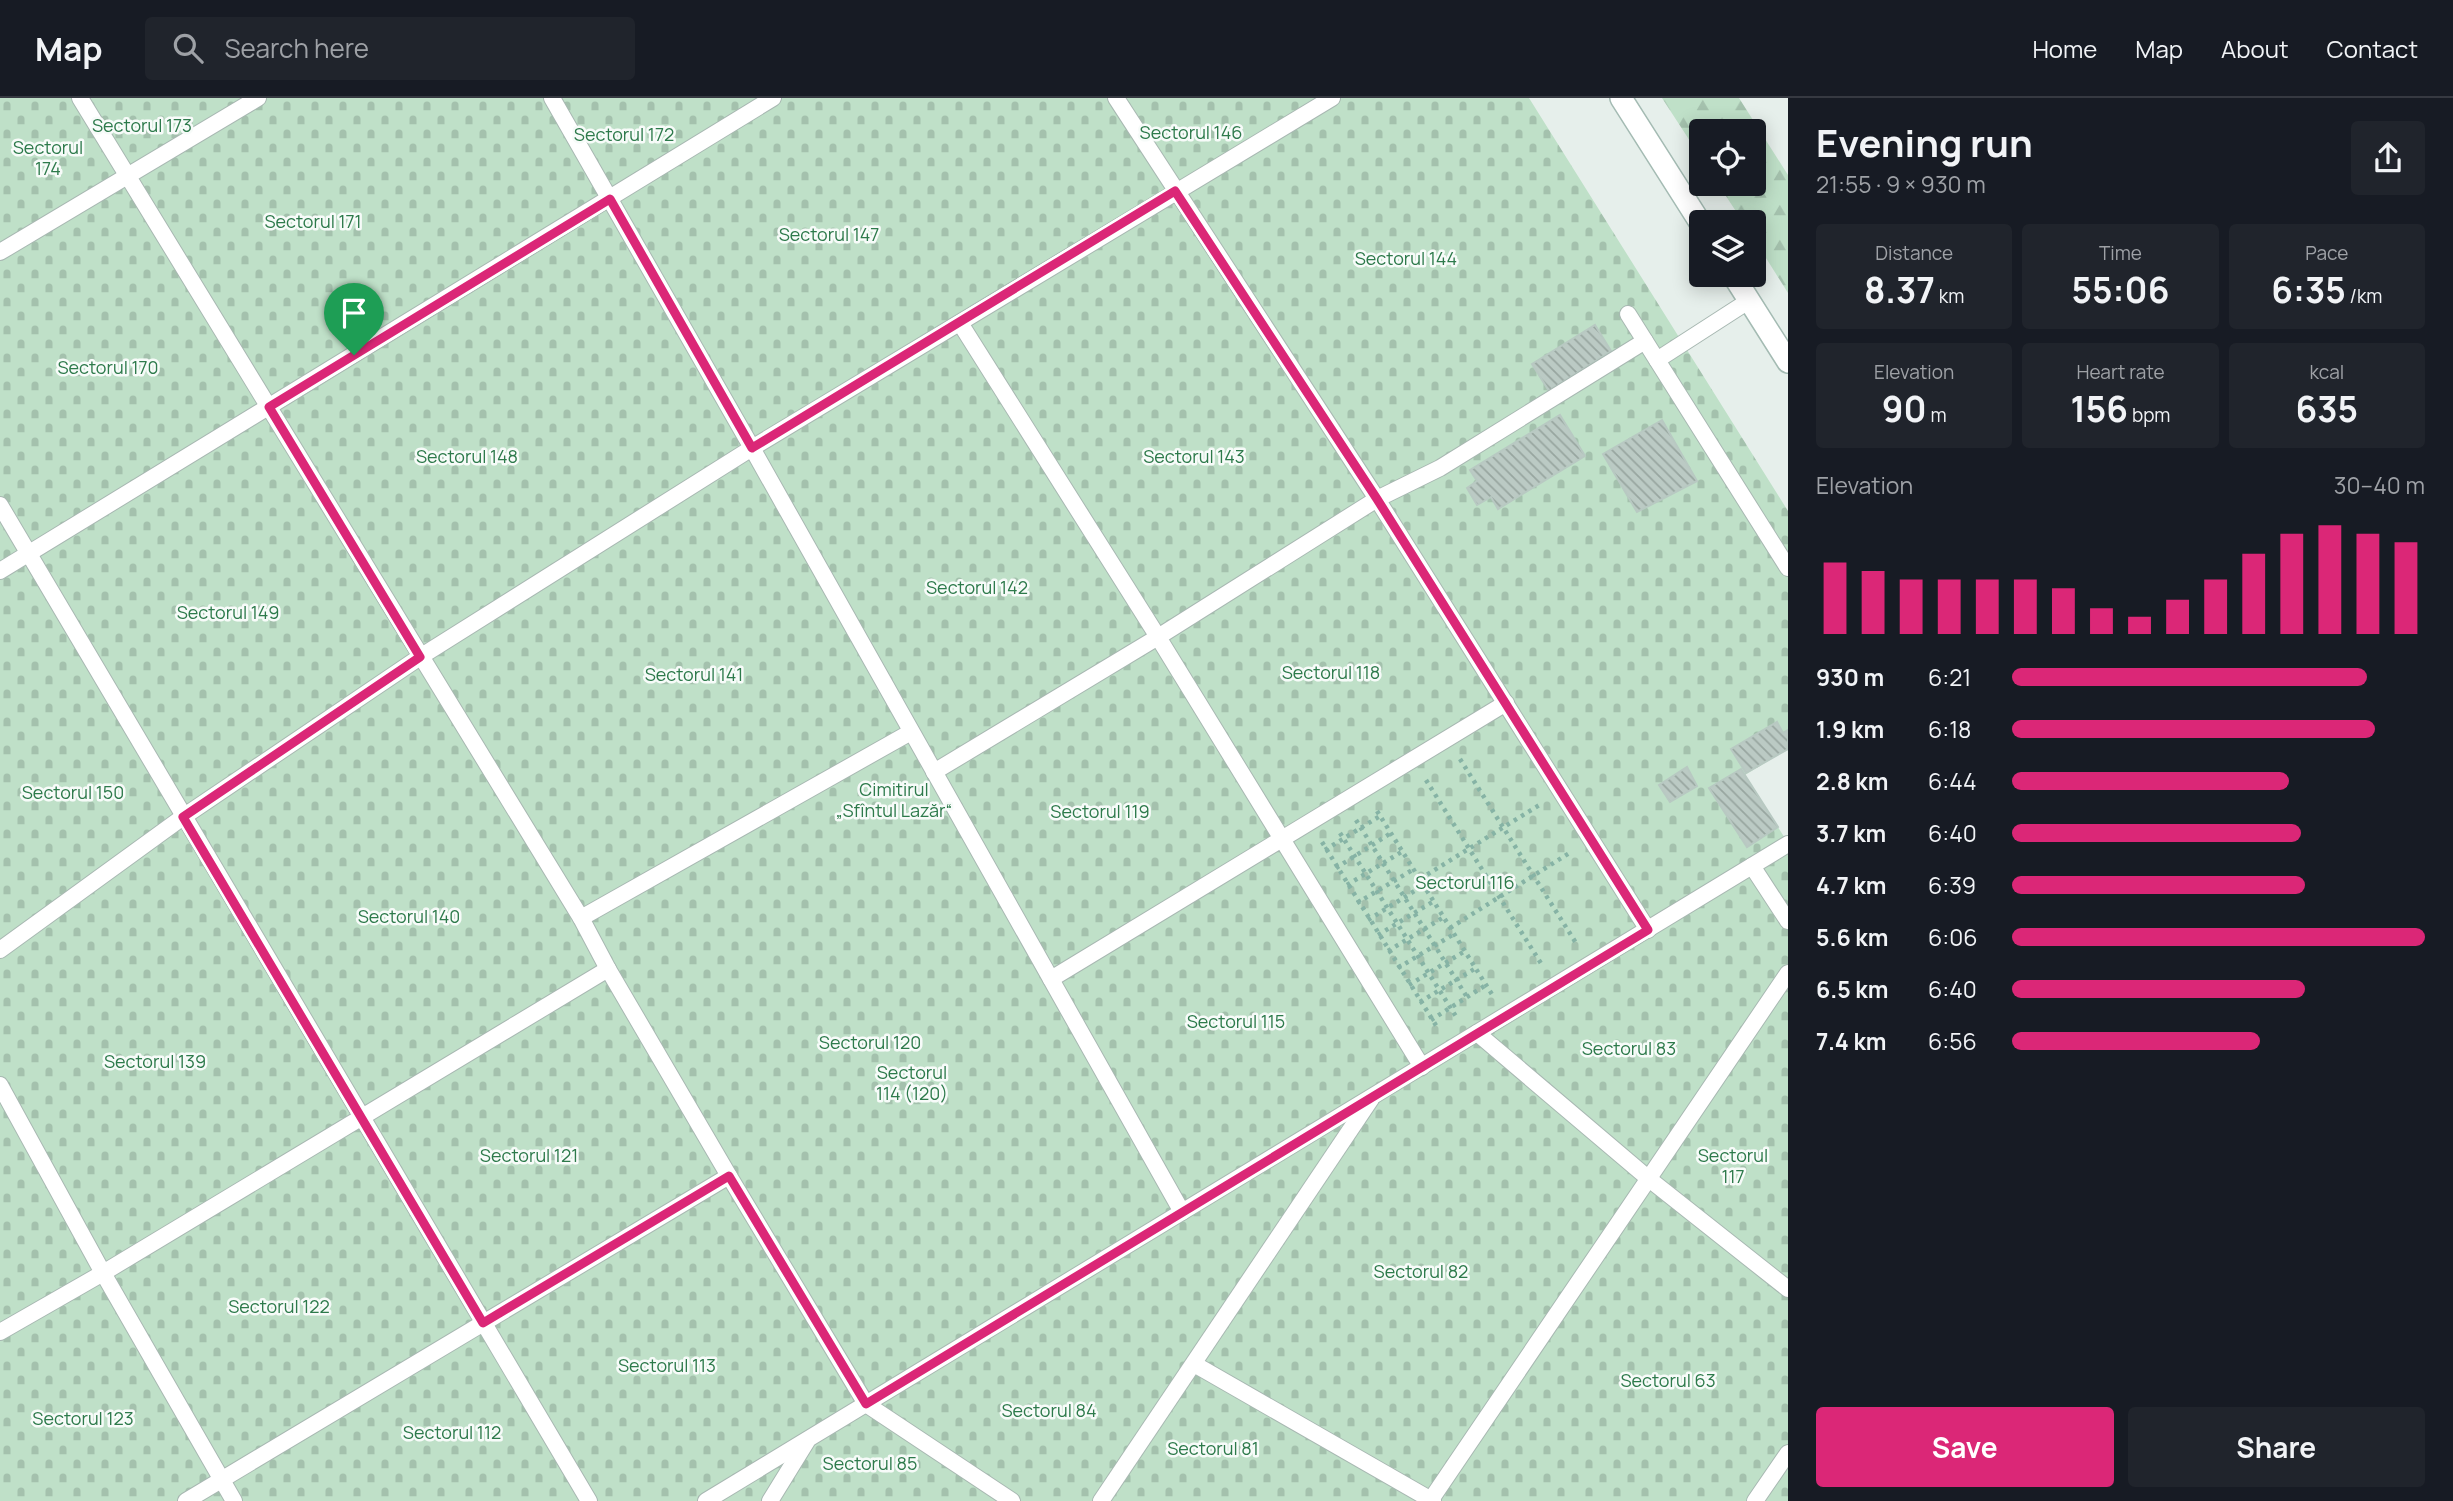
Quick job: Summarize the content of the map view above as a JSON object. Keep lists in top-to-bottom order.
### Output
{
  "parks": [
    "Sectorul 173",
    "Sectorul 146",
    "Sectorul 172",
    "Sectorul 174",
    "Sectorul 171",
    "Sectorul 147",
    "Sectorul 144",
    "Sectorul 170",
    "Sectorul 148",
    "Sectorul 143",
    "Sectorul 142",
    "Sectorul 149",
    "Sectorul 118",
    "Sectorul 141",
    "Cimitirul „Sfîntul Lazăr“",
    "Sectorul 150",
    "Sectorul 119",
    "Sectorul 116",
    "Sectorul 140",
    "Sectorul 115",
    "Sectorul 120",
    "Sectorul 83",
    "Sectorul 139",
    "Sectorul 114 (120)",
    "Sectorul 121",
    "Sectorul 117",
    "Sectorul 82",
    "Sectorul 122",
    "Sectorul 113",
    "Sectorul 63",
    "Sectorul 84",
    "Sectorul 123",
    "Sectorul 112",
    "Sectorul 81",
    "Sectorul 85"
  ],
  "page": {
    "header": "Map",
    "search": "Search here",
    "nav": [
      "Home",
      "Map",
      "About",
      "Contact"
    ],
    "heading": ["Evening run", "21:55 · 9 × 930 m"],
    "stats": [
      ["Distance", "8.37 km"],
      ["Time", "55:06"],
      ["Pace", "6:35 /km"],
      ["Elevation", "90 m"],
      ["Heart rate", "156 bpm"],
      ["kcal", "635"]
    ],
    "chart": ["Elevation", "30–40 m"],
    "list": [
      {
        "name": "930 m",
        "note": "6:21"
      },
      {
        "name": "1.9 km",
        "note": "6:18"
      },
      {
        "name": "2.8 km",
        "note": "6:44"
      },
      {
        "name": "3.7 km",
        "note": "6:40"
      },
      {
        "name": "4.7 km",
        "note": "6:39"
      },
      {
        "name": "5.6 km",
        "note": "6:06"
      },
      {
        "name": "6.5 km",
        "note": "6:40"
      },
      {
        "name": "7.4 km",
        "note": "6:56"
      }
    ],
    "buttons": ["Save", "Share"]
  }
}
